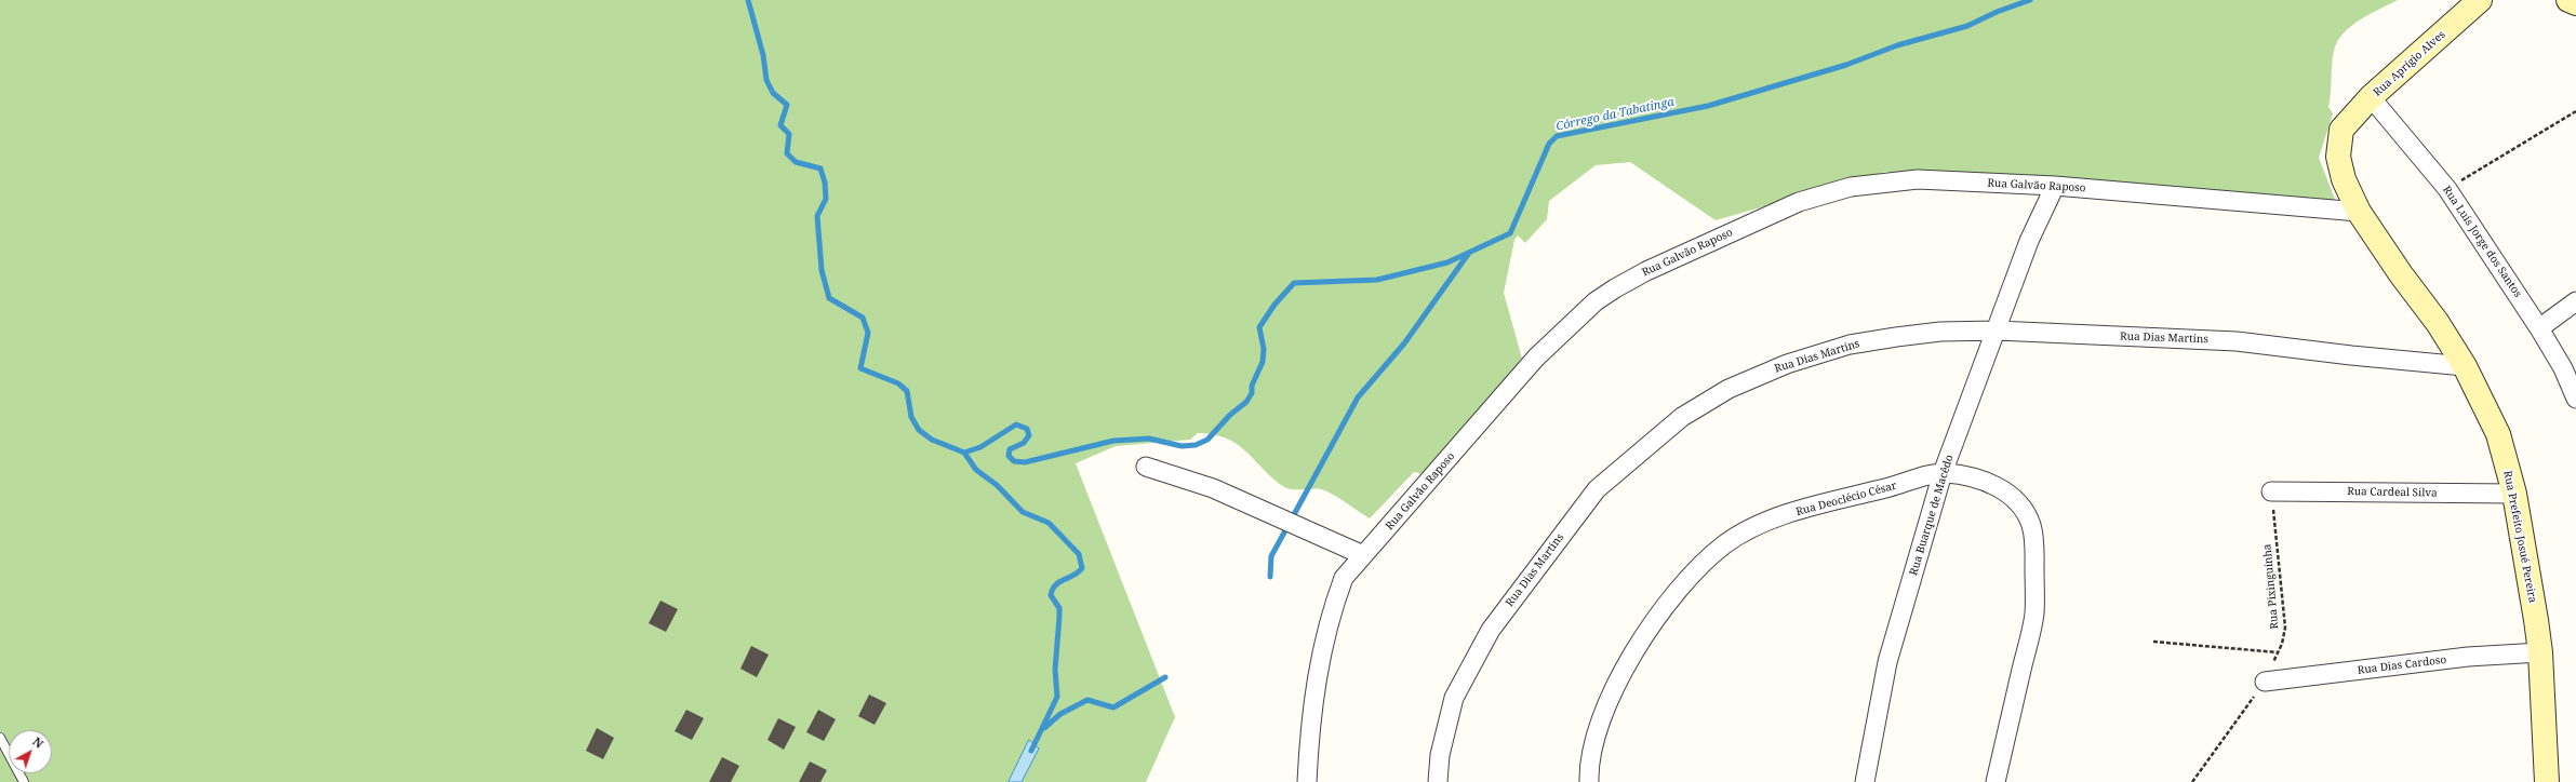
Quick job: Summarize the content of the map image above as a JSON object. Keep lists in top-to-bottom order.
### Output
{
  "streets": {
    "street": [
      "Rua Aprígio Alves",
      "Rua Galvão Raposo",
      "Rua Luís Jorge dos Santos",
      "Rua Dias Martins",
      "Rua Cardeal Silva",
      "Rua Deoclécio César",
      "Rua Buarque de Macêdo",
      "Rua Prefeito Josué Pereira",
      "Rua Dias Cardoso"
    ],
    "path": ["Rua Pixinguinha"]
  },
  "crossings": [
    ["Rua Aprígio Alves", "Rua Luís Jorge dos Santos"],
    ["Rua Aprígio Alves", "Rua Prefeito Josué Pereira"],
    ["Rua Galvão Raposo", "Rua Buarque de Macêdo"],
    ["Rua Galvão Raposo", "Rua Prefeito Josué Pereira"],
    ["Rua Dias Martins", "Rua Buarque de Macêdo"],
    ["Rua Dias Martins", "Rua Prefeito Josué Pereira"],
    ["Rua Cardeal Silva", "Rua Prefeito Josué Pereira"],
    ["Rua Cardeal Silva", "Rua Pixinguinha"],
    ["Rua Deoclécio César", "Rua Buarque de Macêdo"],
    ["Rua Prefeito Josué Pereira", "Rua Dias Cardoso"],
    ["Rua Pixinguinha", "Rua Dias Cardoso"]
  ],
  "water": ["Córrego da Tabatinga"],
  "north": "top right"
}
